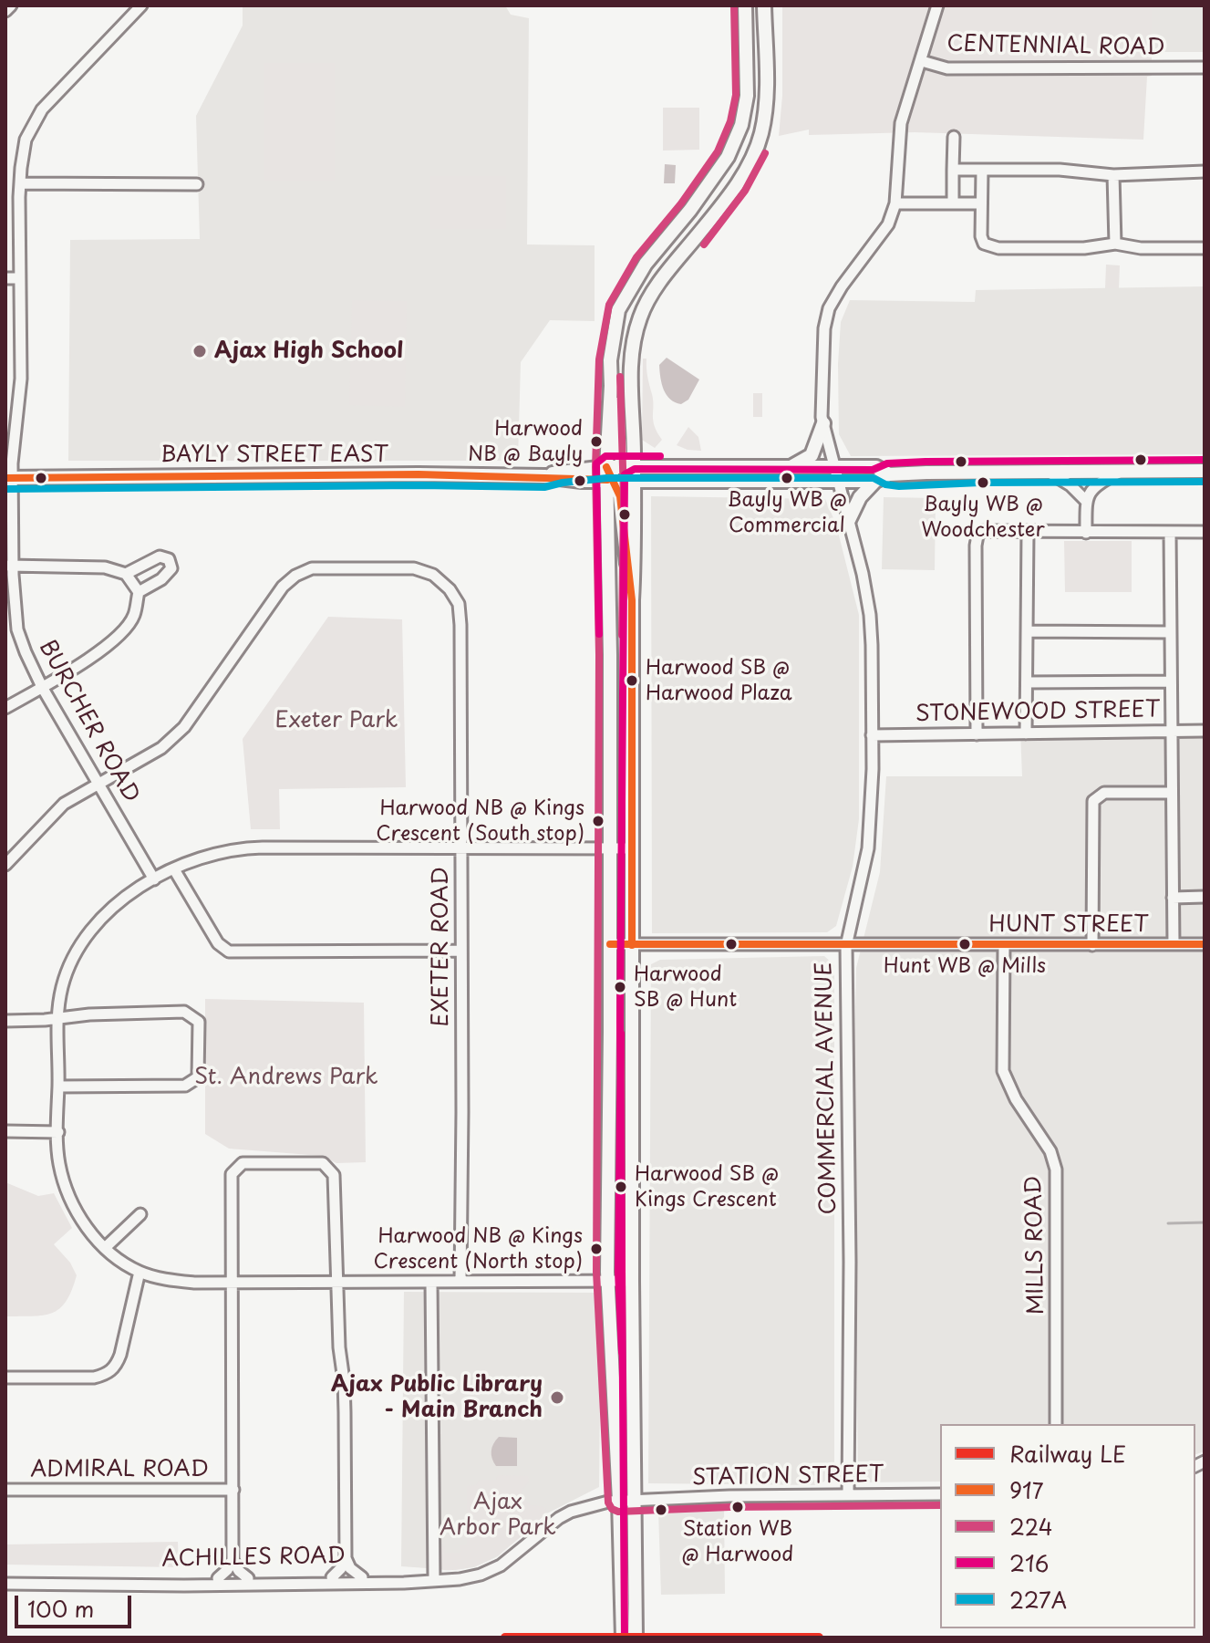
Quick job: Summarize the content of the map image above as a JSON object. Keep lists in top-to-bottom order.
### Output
{
  "streets": {
    "main road": ["BAYLY STREET EAST"],
    "street": [
      "CENTENNIAL ROAD",
      "STONEWOOD STREET",
      "BURCHER ROAD",
      "HUNT STREET",
      "EXETER ROAD",
      "COMMERCIAL AVENUE",
      "MILLS ROAD",
      "ADMIRAL ROAD",
      "STATION STREET",
      "ACHILLES ROAD"
    ]
  },
  "crossings": [
    ["BAYLY STREET EAST", "BURCHER ROAD"],
    ["STONEWOOD STREET", "COMMERCIAL AVENUE"],
    ["BURCHER ROAD", "EXETER ROAD"],
    ["HUNT STREET", "COMMERCIAL AVENUE"],
    ["HUNT STREET", "MILLS ROAD"],
    ["COMMERCIAL AVENUE", "STATION STREET"],
    ["STATION STREET", "ACHILLES ROAD"]
  ],
  "parks": ["Exeter Park", "St. Andrews Park", "Ajax Arbor Park"],
  "places": [
    "Ajax High School",
    "Harwood NB @ Bayly",
    "Bayly WB @ Commercial",
    "Bayly WB @ Woodchester",
    "Harwood SB @ Harwood Plaza",
    "Harwood NB @ Kings Crescent (South stop)",
    "Hunt WB @ Mills",
    "Harwood SB @ Hunt",
    "Harwood SB @ Kings Crescent",
    "Harwood NB @ Kings Crescent (North stop)",
    "Ajax Public Library - Main Branch",
    "Station WB @ Harwood"
  ],
  "lines": [
    "transit line 224",
    "transit line 216",
    "transit line 917",
    "transit line 227A",
    "rail line LE"
  ],
  "legend": [
    "Railway LE",
    "917",
    "224",
    "216",
    "227A"
  ],
  "scale_bar": "100 m"
}
